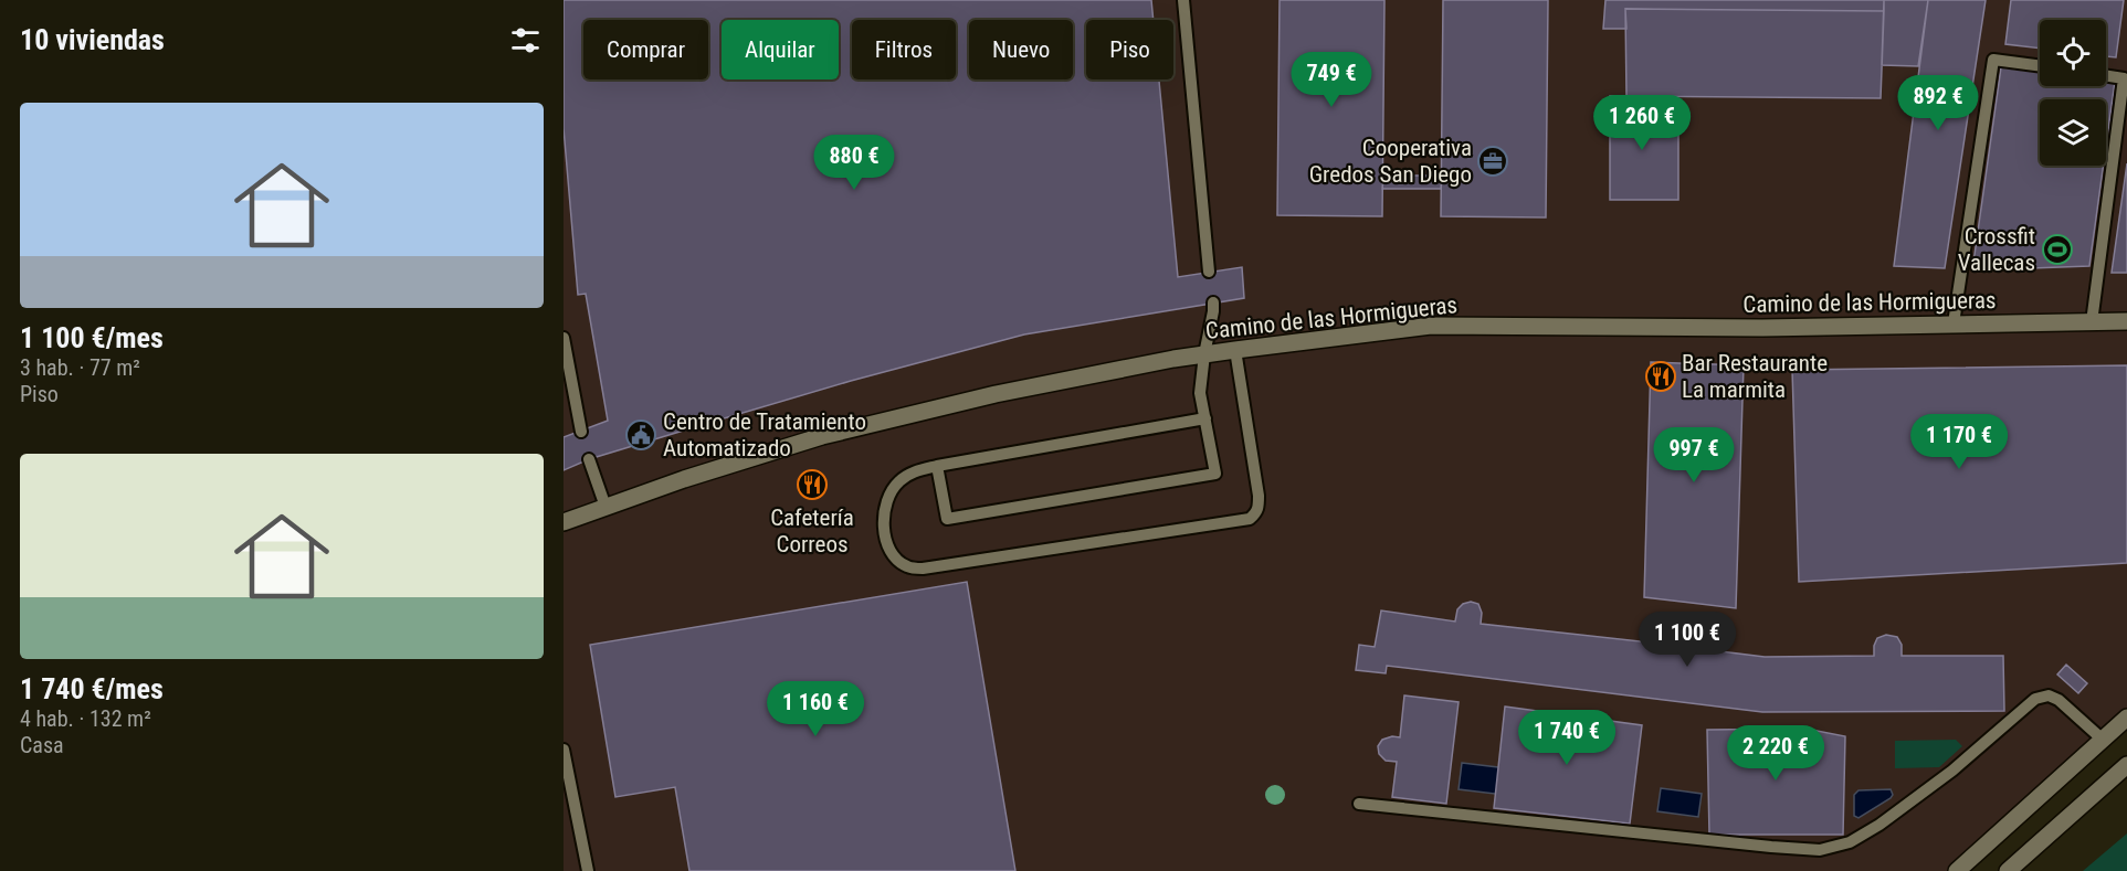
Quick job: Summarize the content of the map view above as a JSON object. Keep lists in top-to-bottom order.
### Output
{
  "streets": {
    "street": ["Camino de las Hormigueras"]
  },
  "places": {
    "office": ["Cooperativa Gredos San Diego"],
    "sports": ["Crossfit Vallecas"],
    "restaurant": ["Bar Restaurante La marmita", "Cafetería Correos"],
    "public building": ["Centro de Tratamiento Automatizado"]
  },
  "page": {
    "heading": "10 viviendas",
    "chip": [
      "Comprar",
      "Alquilar",
      "Filtros",
      "Nuevo",
      "Piso"
    ],
    "price": [
      "749 €",
      "892 €",
      "1 260 €",
      "880 €",
      "1 170 €",
      "997 €",
      "1 100 €",
      "1 160 €",
      "1 740 €",
      "2 220 €"
    ],
    "list": [
      {
        "name": "1 100 €/mes",
        "note": "3 hab. · 77 m² · Piso"
      },
      {
        "name": "1 740 €/mes",
        "note": "4 hab. · 132 m² · Casa"
      }
    ]
  }
}
